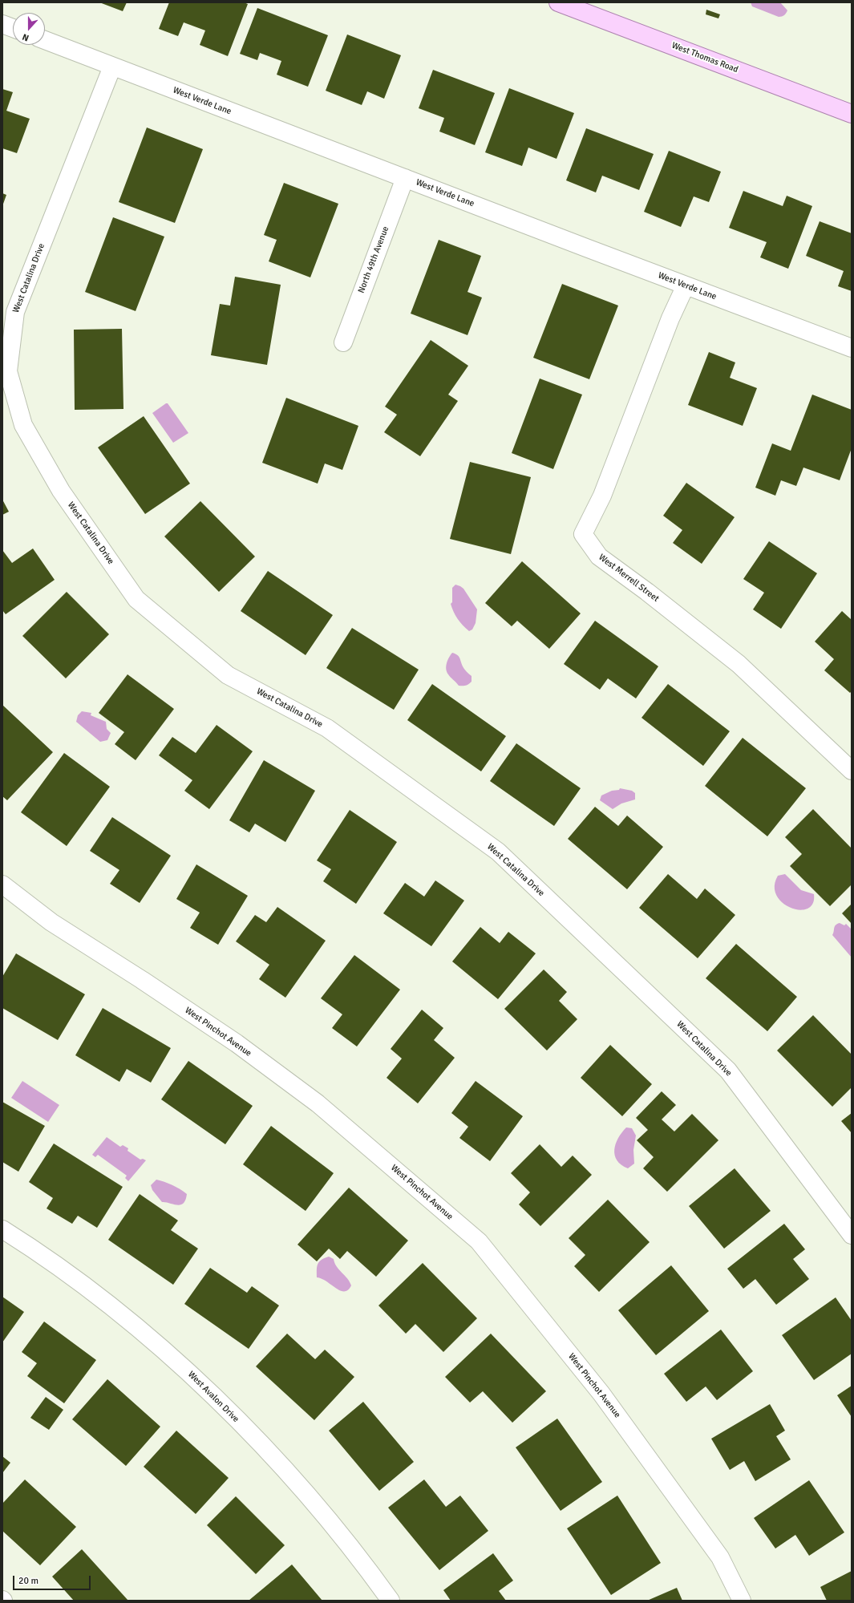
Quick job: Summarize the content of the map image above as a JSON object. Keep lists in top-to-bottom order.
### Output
{
  "streets": {
    "main road": ["West Thomas Road"],
    "street": [
      "West Verde Lane",
      "North 49th Avenue",
      "West Catalina Drive",
      "West Merrell Street",
      "West Pinchot Avenue",
      "West Avalon Drive"
    ]
  },
  "crossings": [
    ["West Verde Lane", "North 49th Avenue"],
    ["West Verde Lane", "West Catalina Drive"],
    ["West Verde Lane", "West Merrell Street"]
  ],
  "scale_bar": "20 m",
  "north": "bottom"
}
